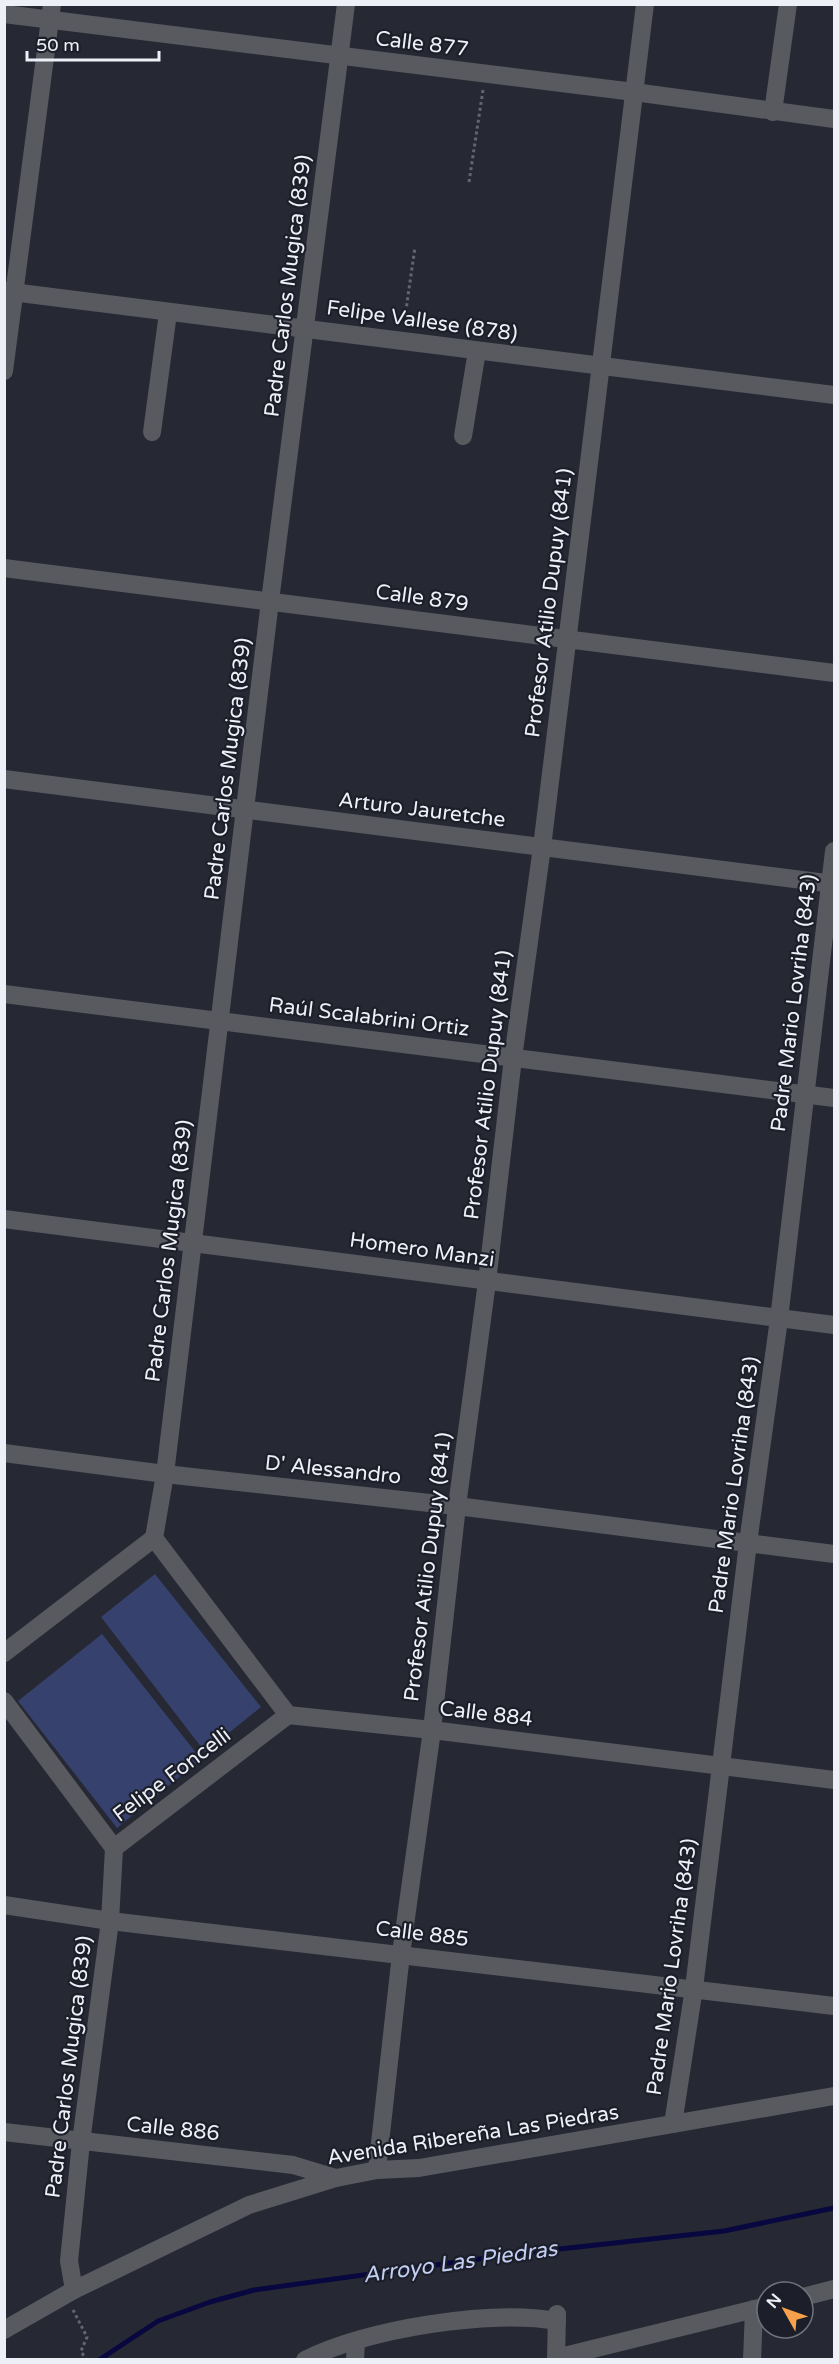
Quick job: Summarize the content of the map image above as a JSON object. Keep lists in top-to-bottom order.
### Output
{
  "streets": {
    "street": [
      "Calle 877",
      "Padre Carlos Mugica (839)",
      "Felipe Vallese (878)",
      "Calle 879",
      "Profesor Atilio Dupuy (841)",
      "Arturo Jauretche",
      "Padre Mario Lovriha (843)",
      "Raúl Scalabrini Ortiz",
      "Homero Manzi",
      "D' Alessandro",
      "Calle 884",
      "Felipe Foncelli",
      "Calle 885",
      "Calle 886",
      "Avenida Ribereña Las Piedras"
    ]
  },
  "crossings": [
    ["Calle 877", "Padre Carlos Mugica (839)"],
    ["Calle 877", "Profesor Atilio Dupuy (841)"],
    ["Padre Carlos Mugica (839)", "Felipe Vallese (878)"],
    ["Padre Carlos Mugica (839)", "Calle 879"],
    ["Padre Carlos Mugica (839)", "Arturo Jauretche"],
    ["Padre Carlos Mugica (839)", "Raúl Scalabrini Ortiz"],
    ["Padre Carlos Mugica (839)", "Homero Manzi"],
    ["Padre Carlos Mugica (839)", "D' Alessandro"],
    ["Padre Carlos Mugica (839)", "Felipe Foncelli"],
    ["Padre Carlos Mugica (839)", "Calle 885"],
    ["Padre Carlos Mugica (839)", "Calle 886"],
    ["Padre Carlos Mugica (839)", "Avenida Ribereña Las Piedras"],
    ["Felipe Vallese (878)", "Profesor Atilio Dupuy (841)"],
    ["Calle 879", "Profesor Atilio Dupuy (841)"],
    ["Profesor Atilio Dupuy (841)", "Arturo Jauretche"],
    ["Profesor Atilio Dupuy (841)", "Raúl Scalabrini Ortiz"],
    ["Profesor Atilio Dupuy (841)", "Homero Manzi"],
    ["Profesor Atilio Dupuy (841)", "D' Alessandro"],
    ["Profesor Atilio Dupuy (841)", "Calle 884"],
    ["Profesor Atilio Dupuy (841)", "Calle 885"],
    ["Profesor Atilio Dupuy (841)", "Avenida Ribereña Las Piedras"],
    ["Arturo Jauretche", "Padre Mario Lovriha (843)"],
    ["Padre Mario Lovriha (843)", "Raúl Scalabrini Ortiz"],
    ["Padre Mario Lovriha (843)", "Homero Manzi"],
    ["Padre Mario Lovriha (843)", "D' Alessandro"],
    ["Padre Mario Lovriha (843)", "Calle 884"],
    ["Padre Mario Lovriha (843)", "Calle 885"],
    ["Padre Mario Lovriha (843)", "Avenida Ribereña Las Piedras"],
    ["Calle 884", "Felipe Foncelli"],
    ["Calle 886", "Avenida Ribereña Las Piedras"]
  ],
  "water": ["Arroyo Las Piedras"],
  "scale_bar": "50 m",
  "north": "top left"
}
